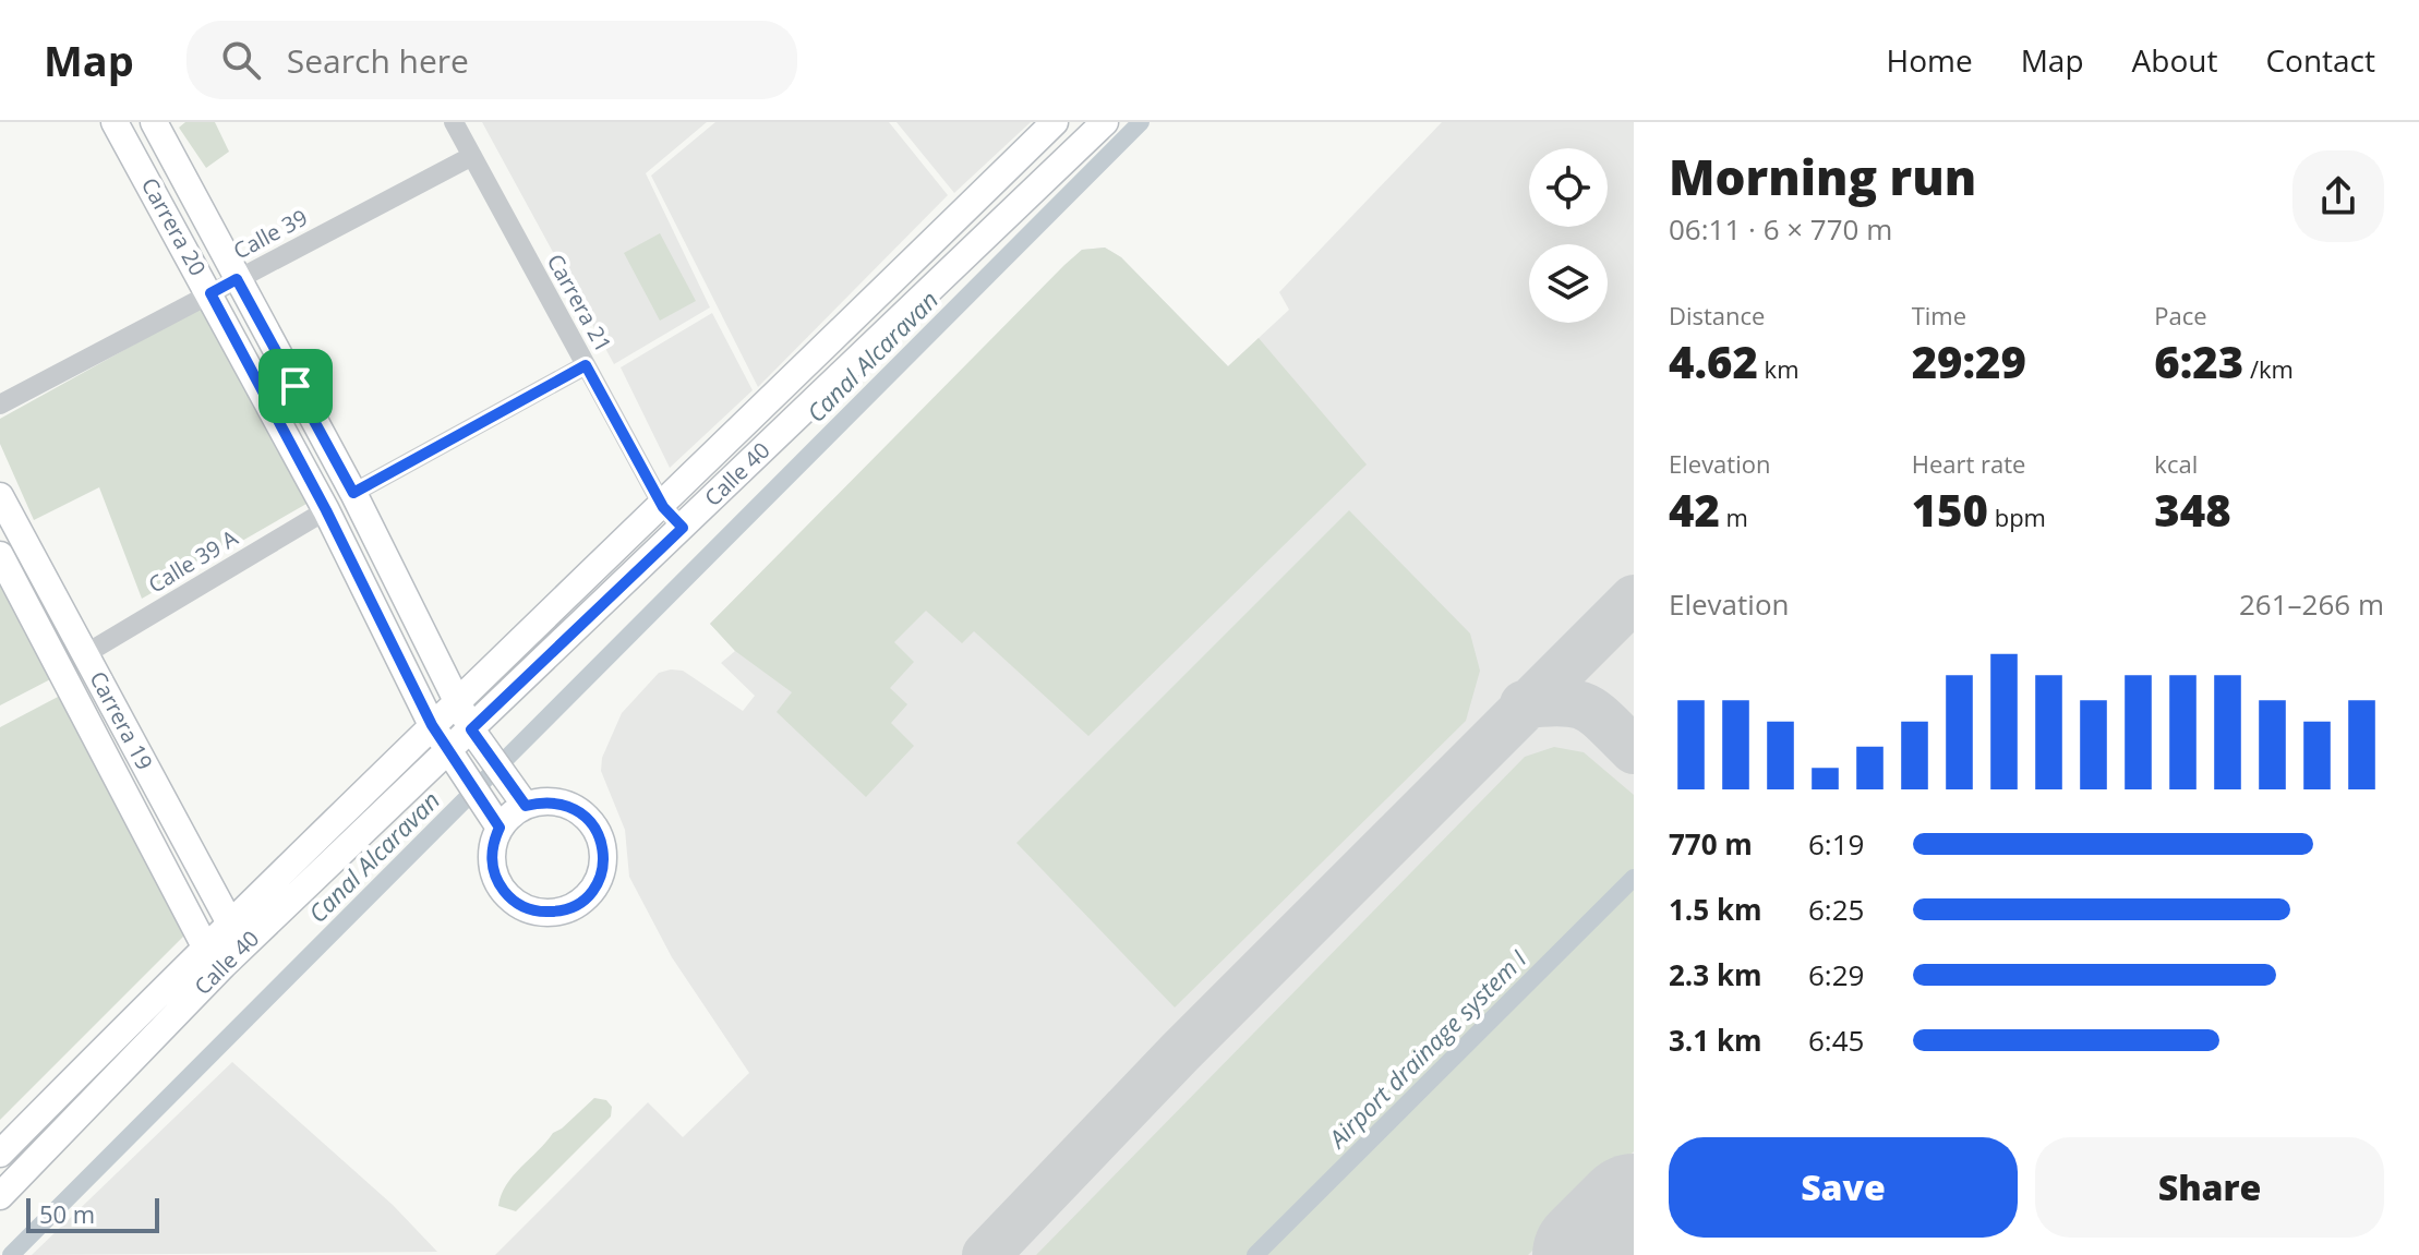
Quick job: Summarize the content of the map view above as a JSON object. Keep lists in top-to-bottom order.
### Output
{
  "streets": {
    "main road": ["Carrera 20", "Calle 40", "Carrera 19"],
    "street": ["Calle 39", "Carrera 21", "Calle 39 A"]
  },
  "crossings": [
    ["Carrera 20", "Calle 39"],
    ["Carrera 20", "Calle 40"],
    ["Carrera 20", "Calle 39 A"],
    ["Calle 39", "Carrera 21"],
    ["Carrera 21", "Calle 40"],
    ["Calle 40", "Carrera 19"],
    ["Calle 39 A", "Carrera 19"]
  ],
  "water": ["Canal Alcaravan", "Airport drainage system I"],
  "scale_bar": "50 m",
  "page": {
    "header": "Map",
    "search": "Search here",
    "nav": [
      "Home",
      "Map",
      "About",
      "Contact"
    ],
    "heading": ["Morning run", "06:11 · 6 × 770 m"],
    "stats": [
      ["Distance", "4.62 km"],
      ["Time", "29:29"],
      ["Pace", "6:23 /km"],
      ["Elevation", "42 m"],
      ["Heart rate", "150 bpm"],
      ["kcal", "348"]
    ],
    "chart": ["Elevation", "261–266 m"],
    "list": [
      {
        "name": "770 m",
        "note": "6:19"
      },
      {
        "name": "1.5 km",
        "note": "6:25"
      },
      {
        "name": "2.3 km",
        "note": "6:29"
      },
      {
        "name": "3.1 km",
        "note": "6:45"
      }
    ],
    "buttons": ["Save", "Share"],
    "scale": "50 m"
  }
}
